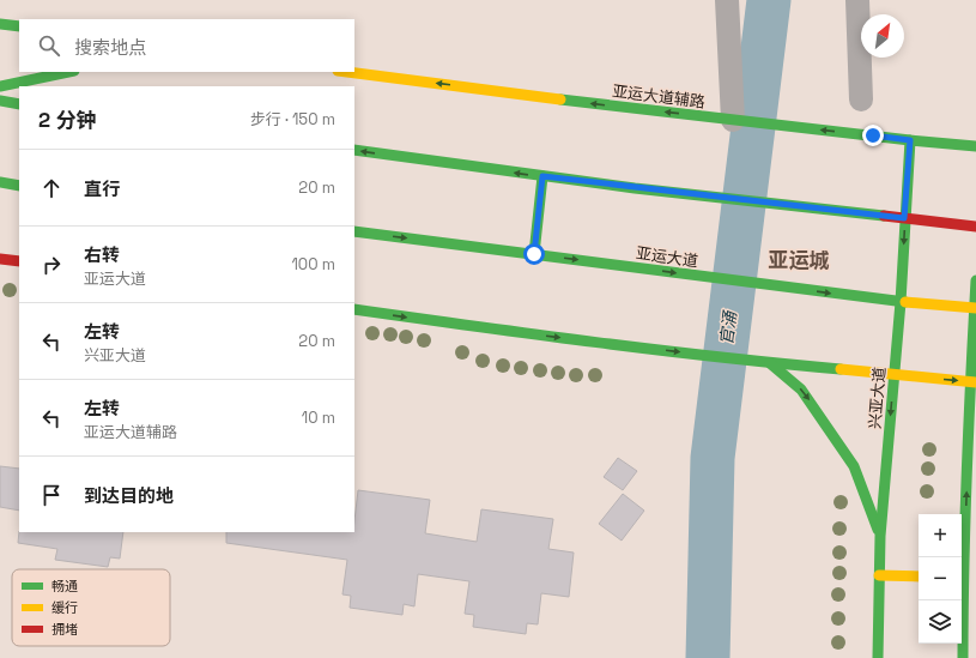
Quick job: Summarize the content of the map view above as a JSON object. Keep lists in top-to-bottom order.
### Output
{
  "streets": {
    "main road": ["亚运大道辅路", "亚运大道", "兴亚大道"]
  },
  "crossings": [
    ["亚运大道辅路", "兴亚大道"],
    ["亚运大道", "兴亚大道"]
  ],
  "districts": ["亚运城"],
  "water": ["官涌"],
  "legend": ["畅通", "缓行", "拥堵"],
  "north": "top right",
  "page": {
    "search": "搜索地点",
    "heading": ["2 分钟", "步行 · 150 m"],
    "list": [
      ["直行", "20 m"],
      ["右转", "亚运大道", "100 m"],
      ["左转", "兴亚大道", "20 m"],
      ["左转", "亚运大道辅路", "10 m"],
      "到达目的地"
    ],
    "map_buttons": ["+", "−"]
  }
}
